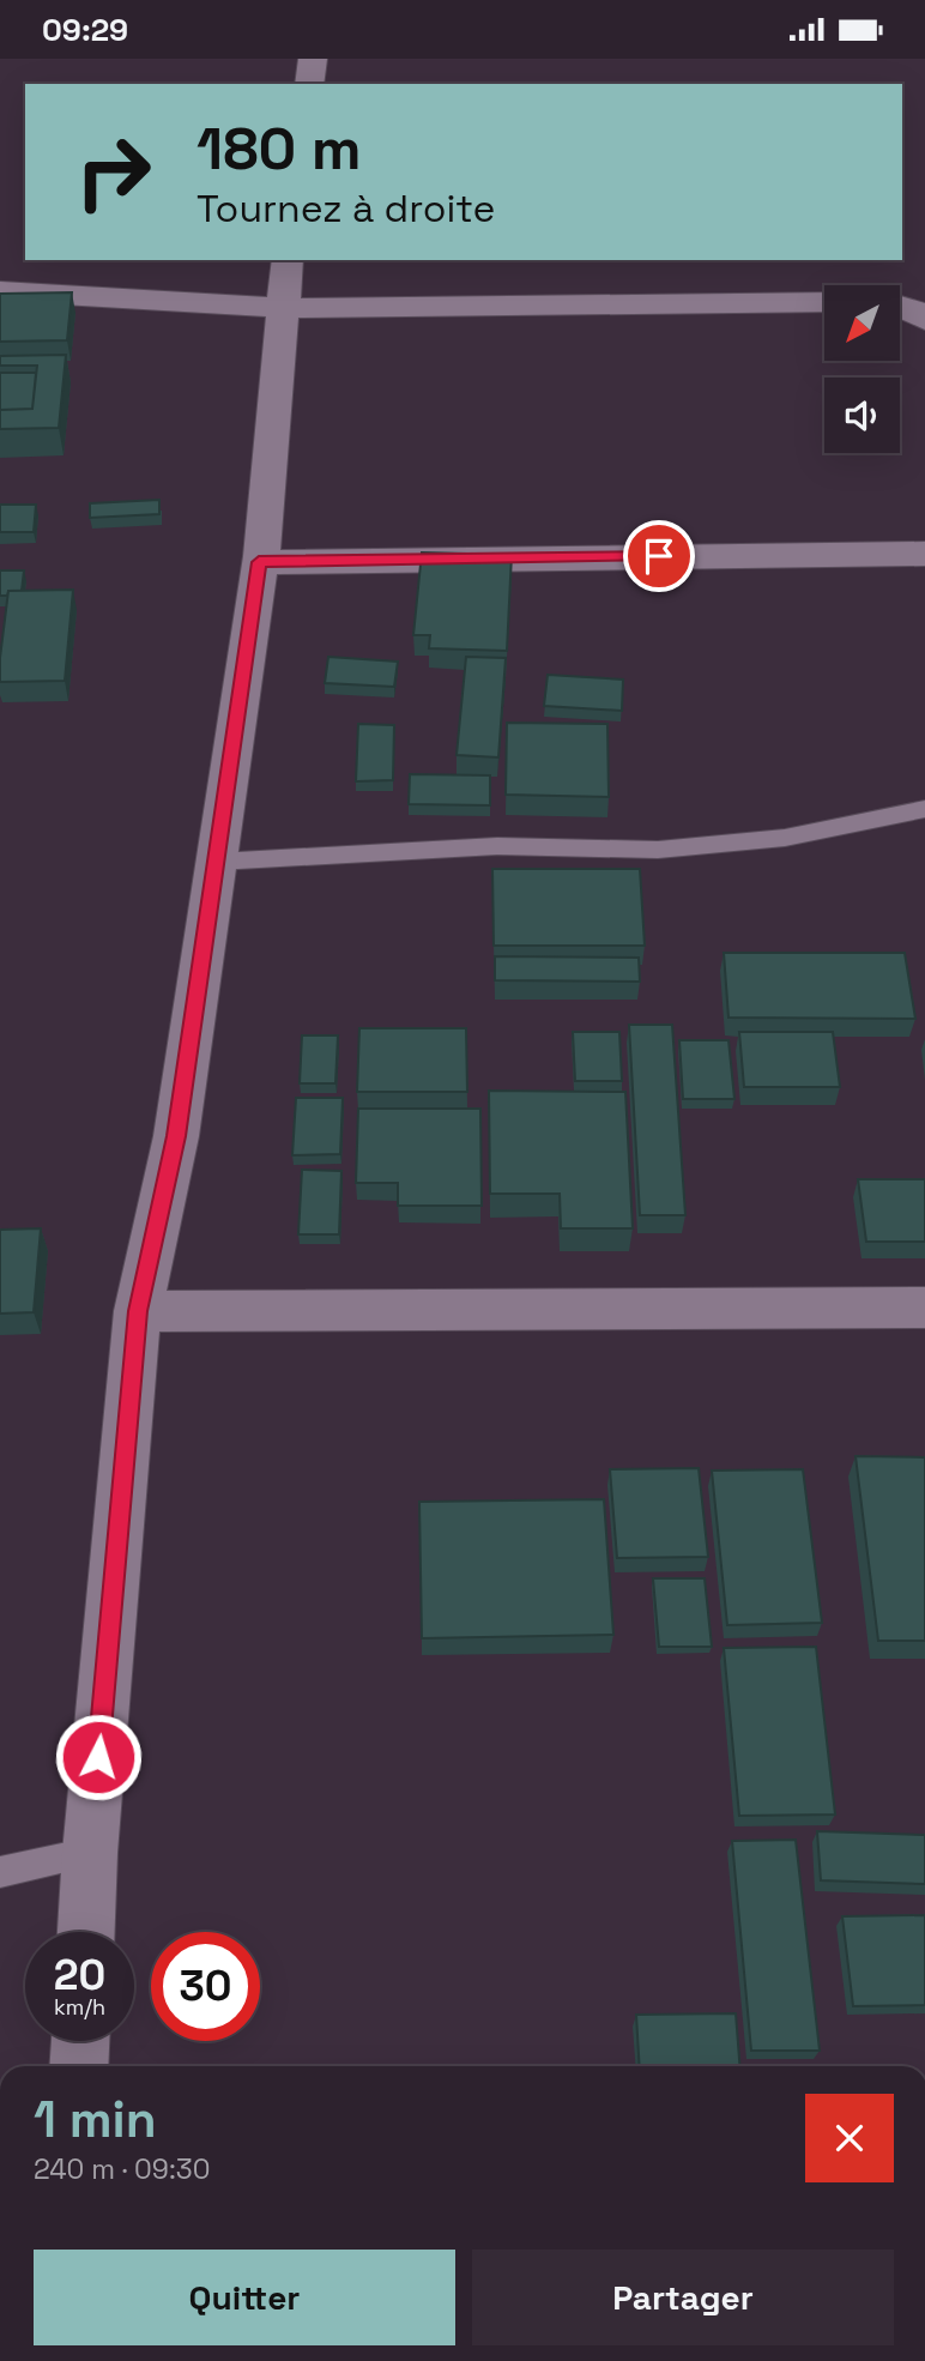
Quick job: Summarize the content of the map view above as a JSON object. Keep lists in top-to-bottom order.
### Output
{
  "north": "bottom left",
  "page": {
    "status": "09:29",
    "turn": ["180 m", "Tournez à droite"],
    "speed": "20 km/h",
    "limit": "30",
    "heading": ["1 min", "240 m · 09:30"],
    "buttons": ["Quitter", "Partager"]
  }
}
